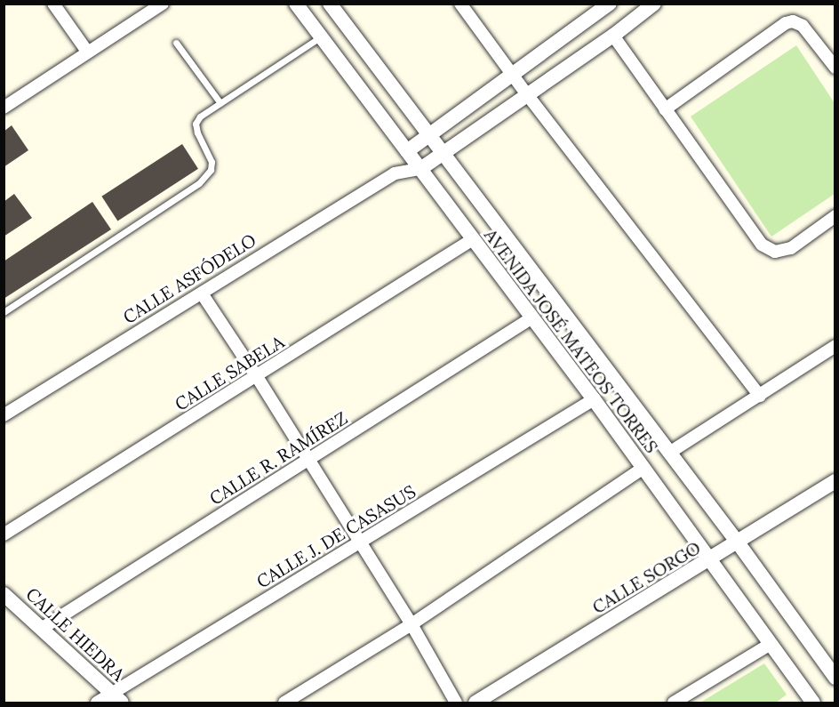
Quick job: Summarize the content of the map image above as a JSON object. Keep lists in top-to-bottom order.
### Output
{
  "streets": {
    "street": [
      "CALLE ASFÓDELO",
      "AVENIDA JOSÉ MATEOS TORRES",
      "CALLE SABELA",
      "CALLE R. RAMÍREZ",
      "CALLE J. DE CASASUS",
      "CALLE SORGO",
      "CALLE HIEDRA"
    ]
  },
  "crossings": [
    ["CALLE ASFÓDELO", "AVENIDA JOSÉ MATEOS TORRES"],
    ["AVENIDA JOSÉ MATEOS TORRES", "CALLE SABELA"],
    ["AVENIDA JOSÉ MATEOS TORRES", "CALLE R. RAMÍREZ"],
    ["AVENIDA JOSÉ MATEOS TORRES", "CALLE J. DE CASASUS"],
    ["AVENIDA JOSÉ MATEOS TORRES", "CALLE SORGO"],
    ["CALLE R. RAMÍREZ", "CALLE HIEDRA"],
    ["CALLE J. DE CASASUS", "CALLE HIEDRA"]
  ]
}
